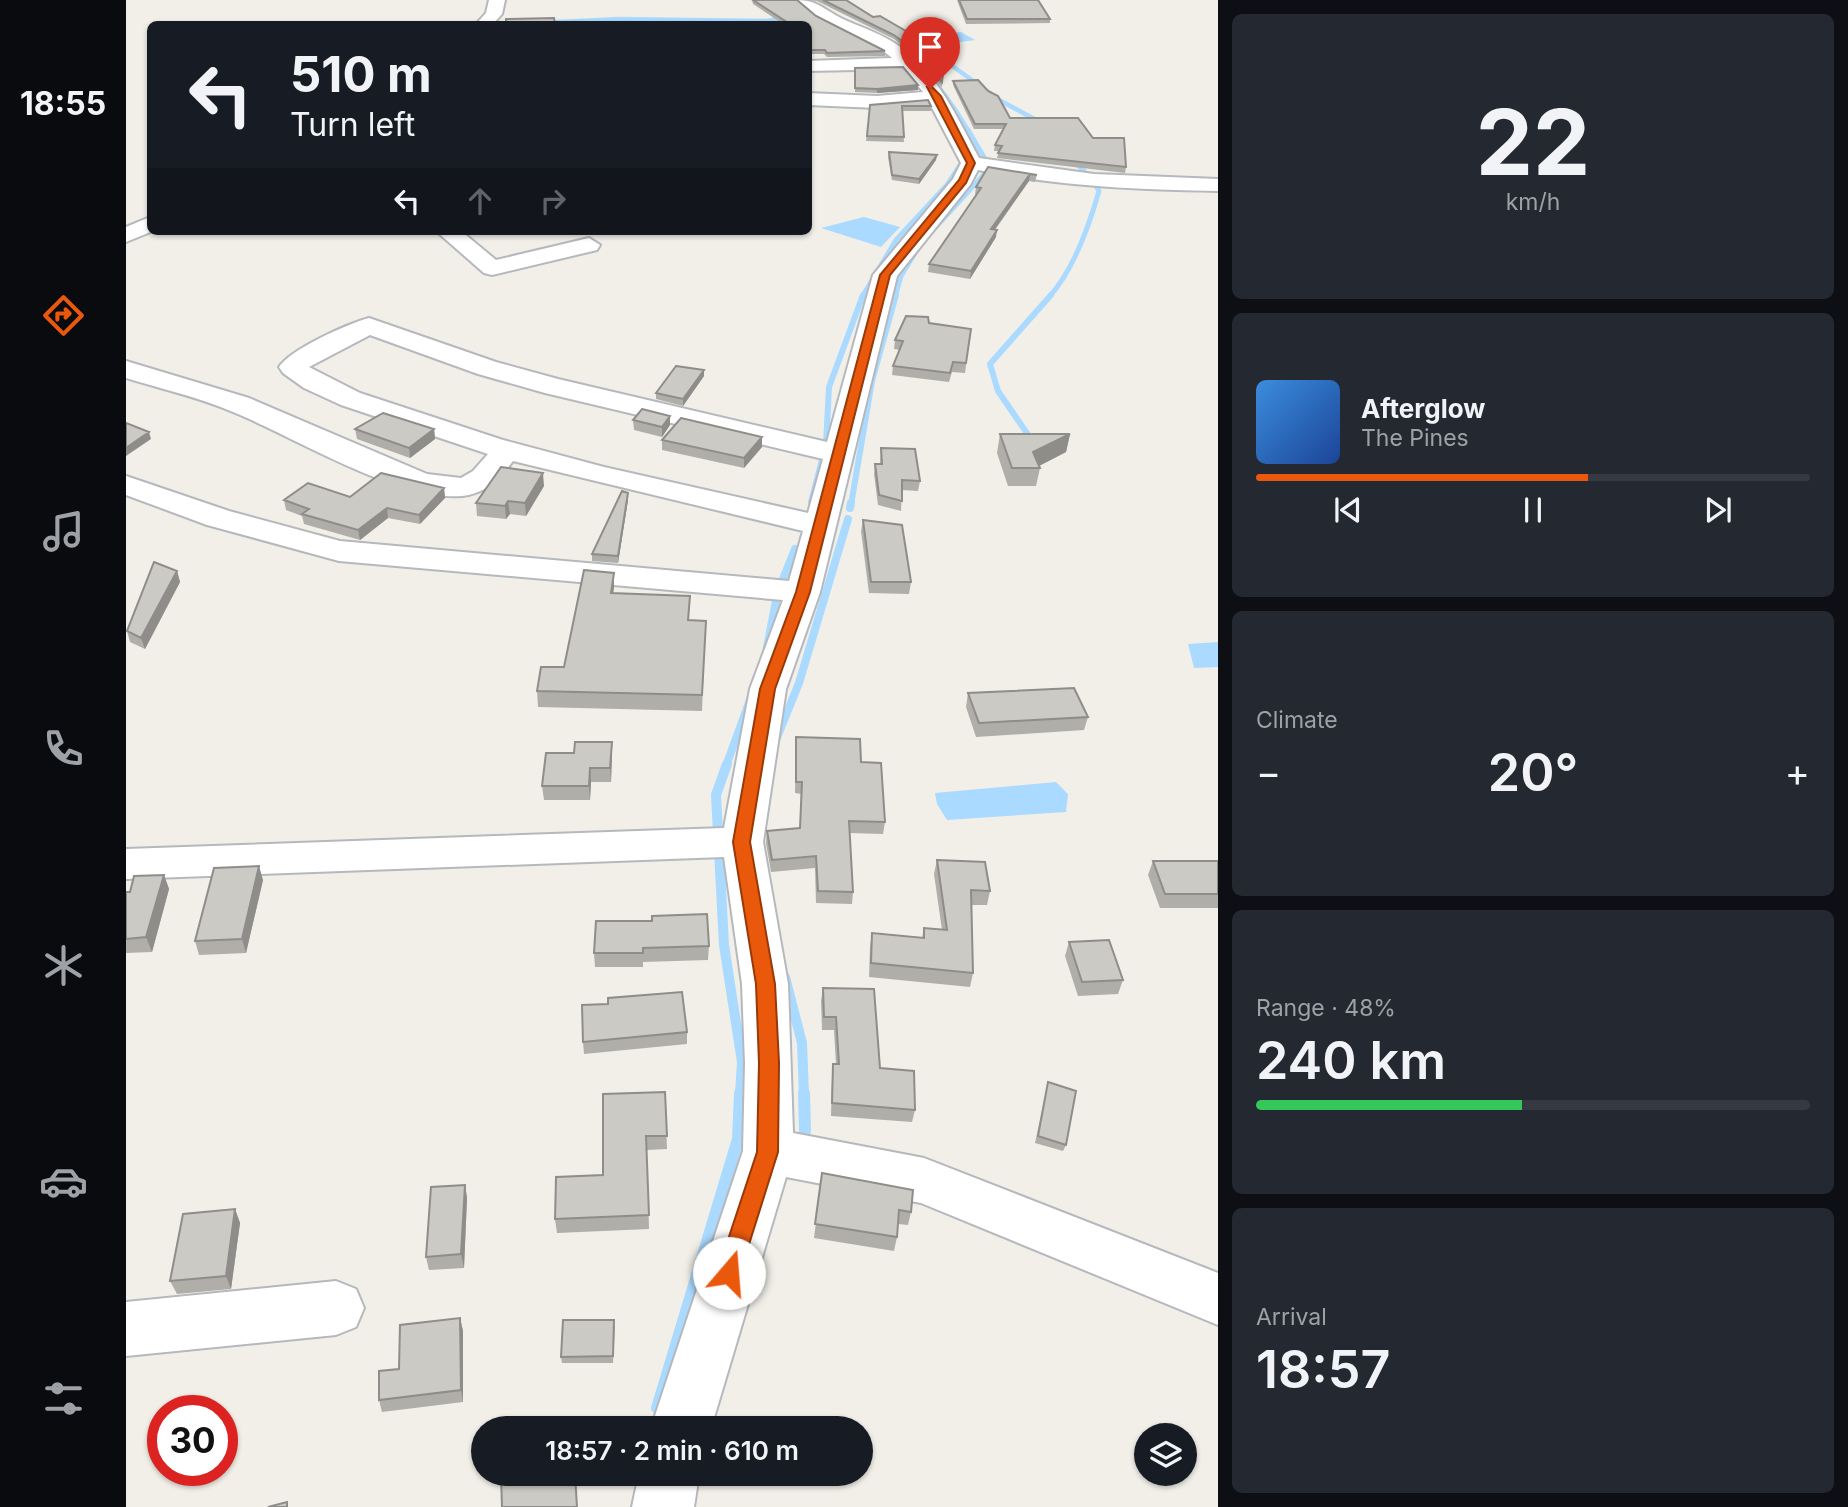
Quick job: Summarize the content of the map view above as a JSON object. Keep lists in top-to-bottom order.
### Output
{
  "page": {
    "tabs": "18:55",
    "tile": [
      ["22", "km/h"],
      "Climate",
      ["Range · 48%", "240 km"],
      ["Arrival", "18:57"]
    ],
    "turn": ["510 m", "Turn left"],
    "song": ["Afterglow", "The Pines"],
    "heat": ["−", "20°", "+"],
    "limit": "30",
    "trip": "18:57 · 2 min · 610 m"
  }
}
